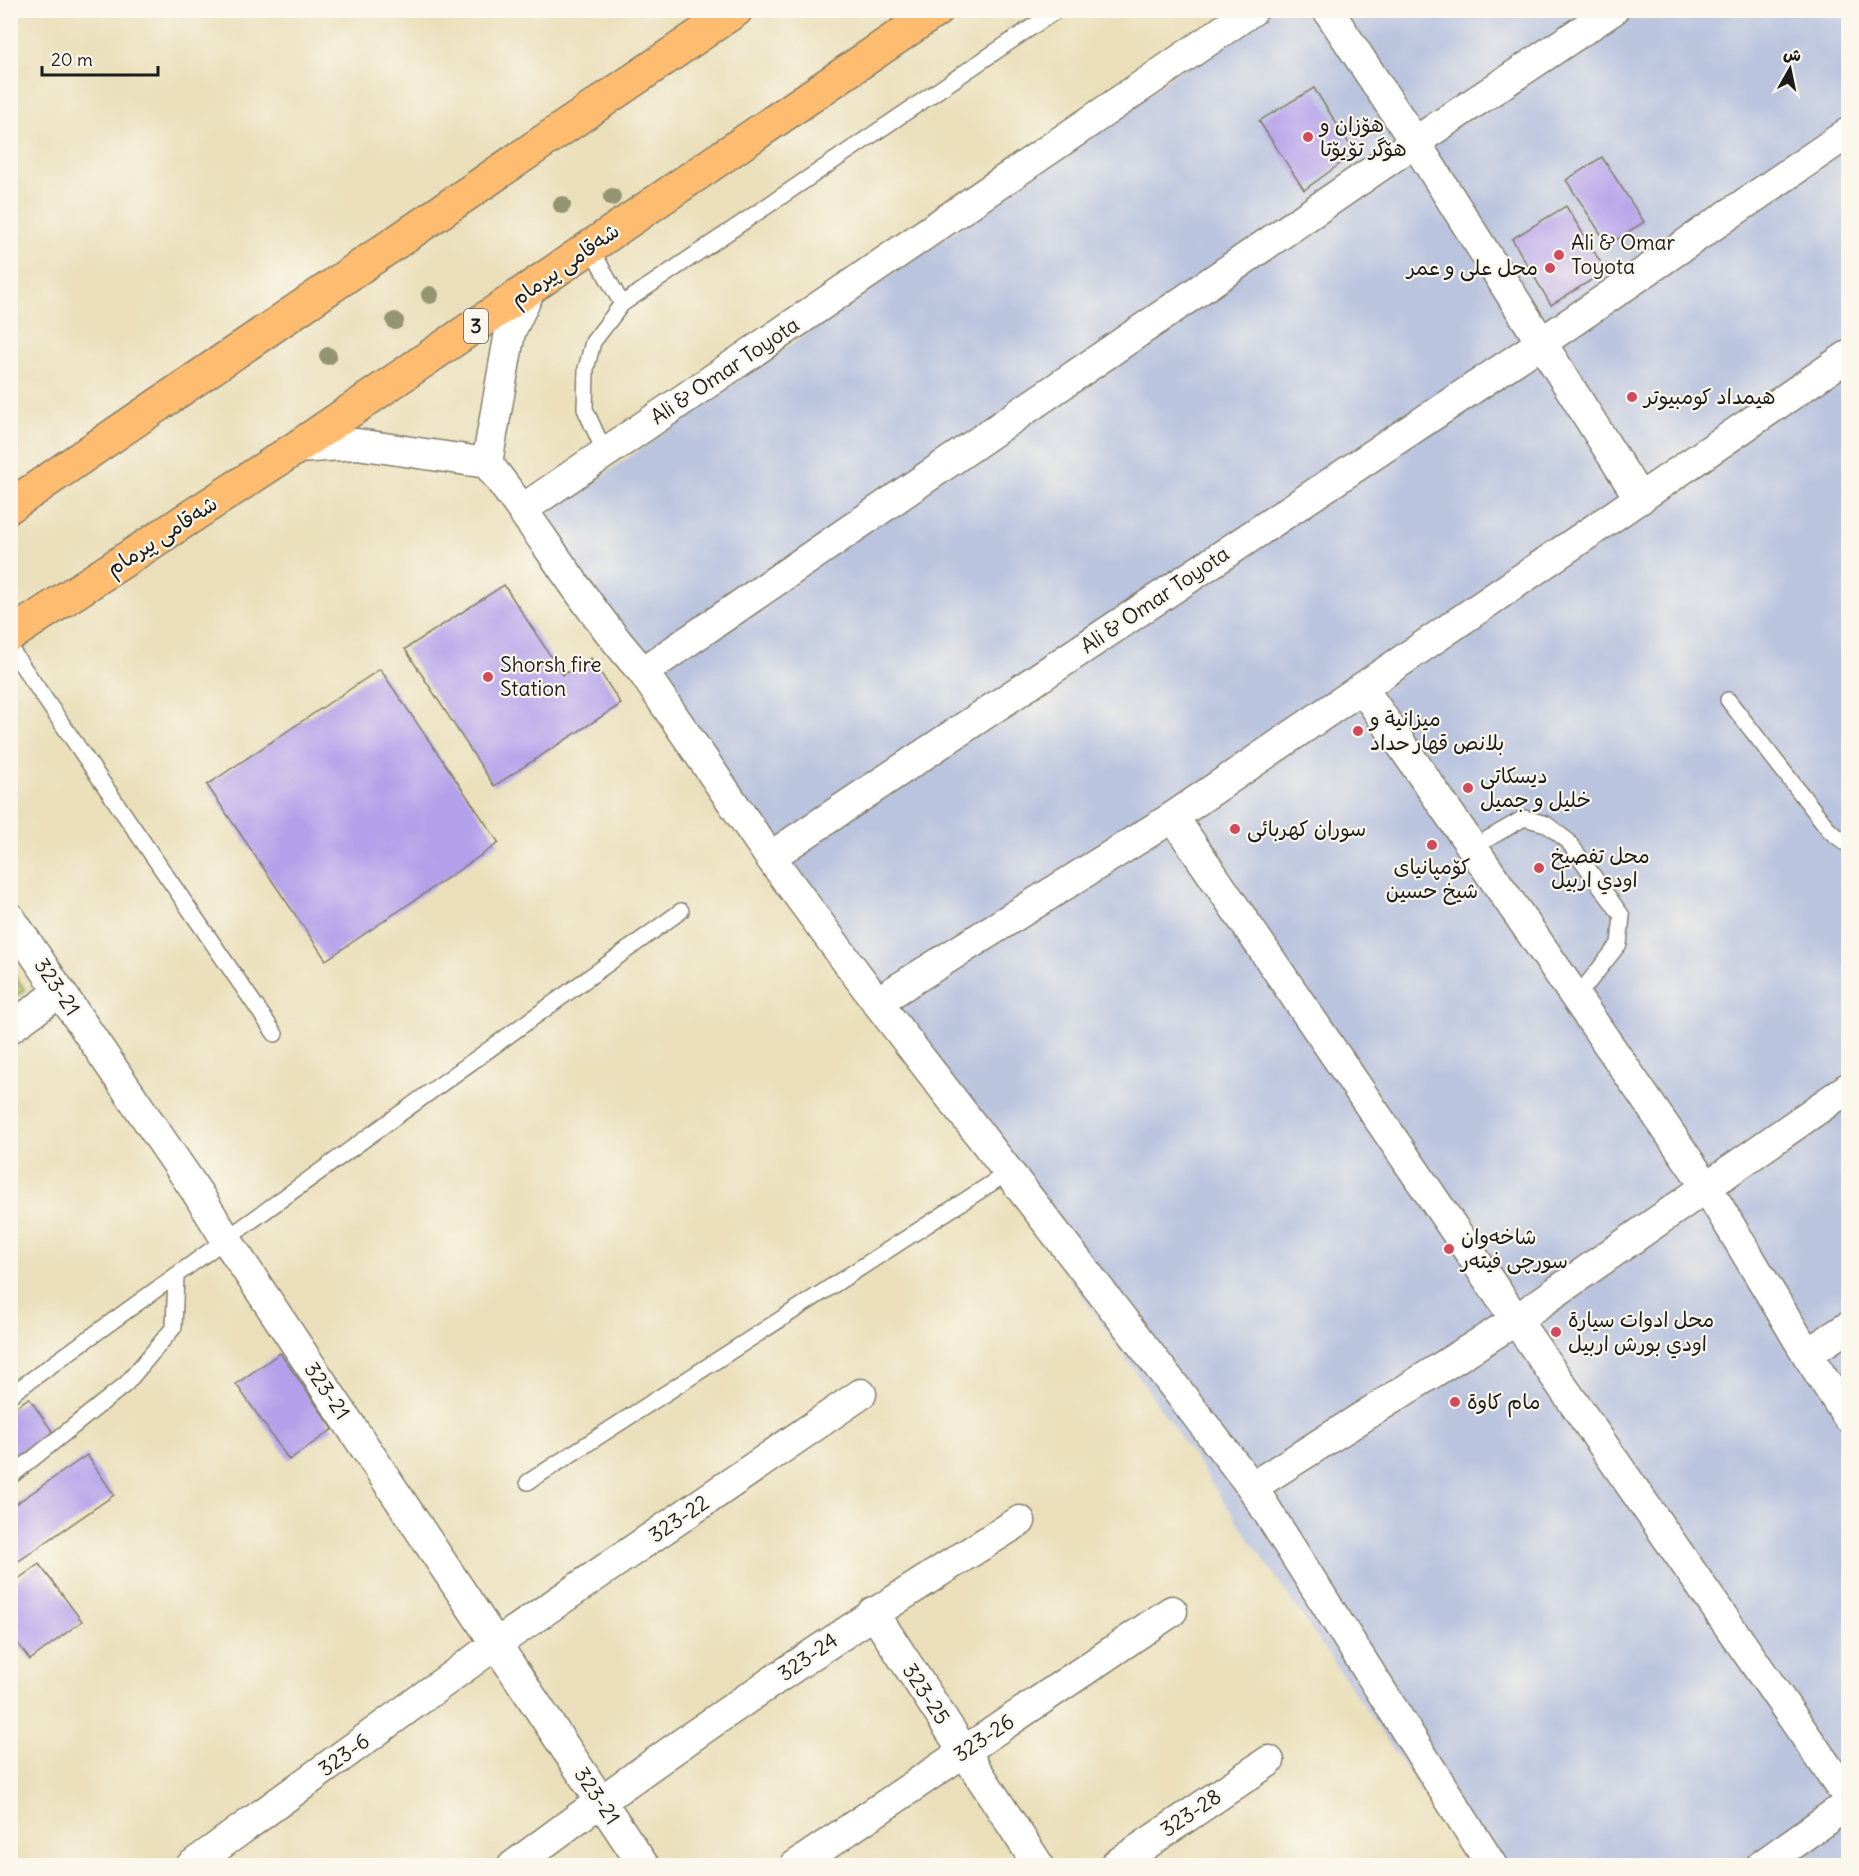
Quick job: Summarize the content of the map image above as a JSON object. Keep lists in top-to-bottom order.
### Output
{
  "streets": {
    "highway": ["شەقامی پیرمام", "3"],
    "street": [
      "Ali & Omar Toyota",
      "323-21",
      "323-22",
      "323-24",
      "323-25",
      "323-26",
      "323-6",
      "323-28"
    ]
  },
  "crossings": [
    ["323-21", "323-22"],
    ["323-21", "323-24"],
    ["323-21", "323-6"],
    ["323-22", "323-6"],
    ["323-24", "323-25"],
    ["323-25", "323-26"]
  ],
  "places": [
    "هۆزان و هۆگر تۆیۆتا",
    "Ali & Omar Toyota",
    "محل على و عمر",
    "هيمداد كومبيوتر",
    "Shorsh fire Station",
    "ميزانية و بلانص قهار حداد",
    "دیسکاتی خلیل و جمیل",
    "سوران کهربائی",
    "کۆمپانیای شیخ حسین",
    "محل تفصيخ اودي اربيل",
    "شاخەوان سورچی فیتەر",
    "محل ادوات سيارة اودي بورش اربيل",
    "مام كاوة"
  ],
  "scale_bar": "20 m",
  "north": "top"
}
